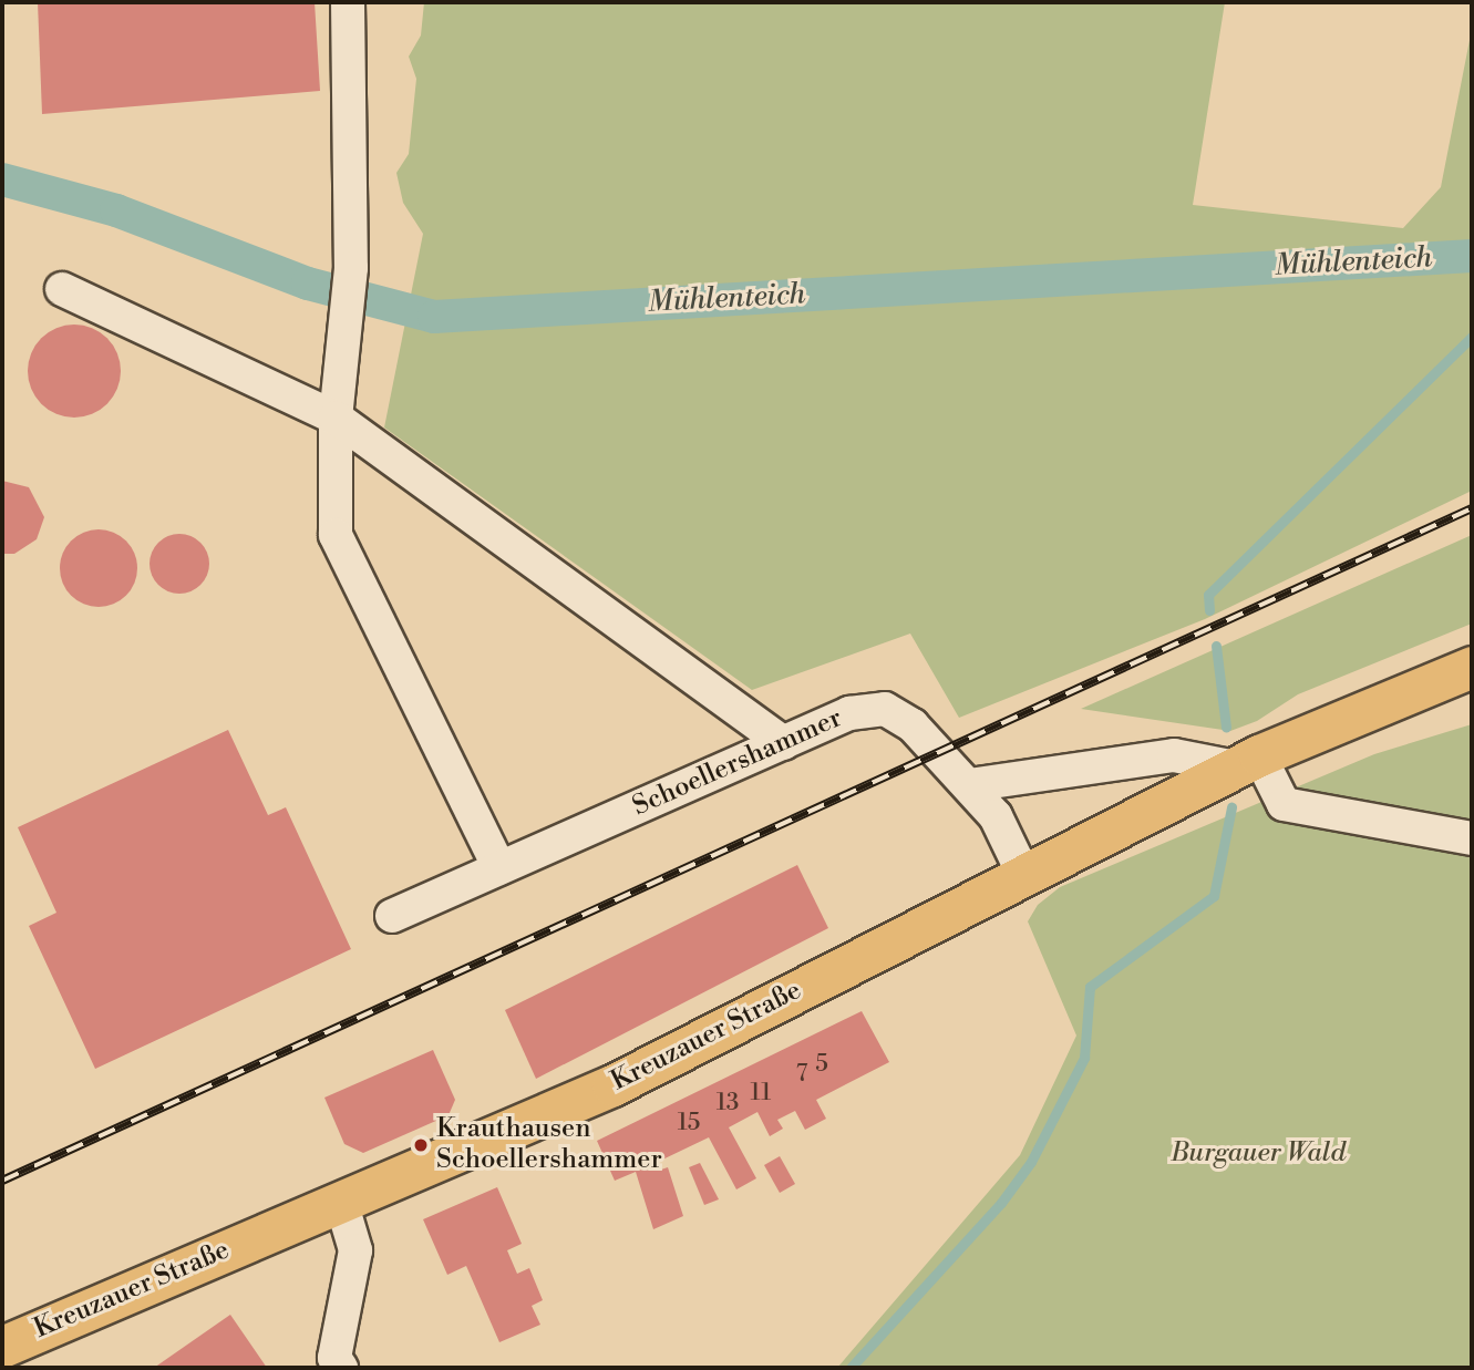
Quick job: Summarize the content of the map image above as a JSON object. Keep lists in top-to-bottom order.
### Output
{
  "streets": {
    "main road": ["Kreuzauer Straße"],
    "lane": ["Schoellershammer"]
  },
  "crossings": [
    ["Schoellershammer", "Kreuzauer Straße"]
  ],
  "water": ["Mühlenteich"],
  "parks": ["Burgauer Wald"],
  "places": ["Krauthausen Schoellershammer"],
  "house_numbers": [
    "5",
    "7",
    "11",
    "13",
    "15"
  ]
}
